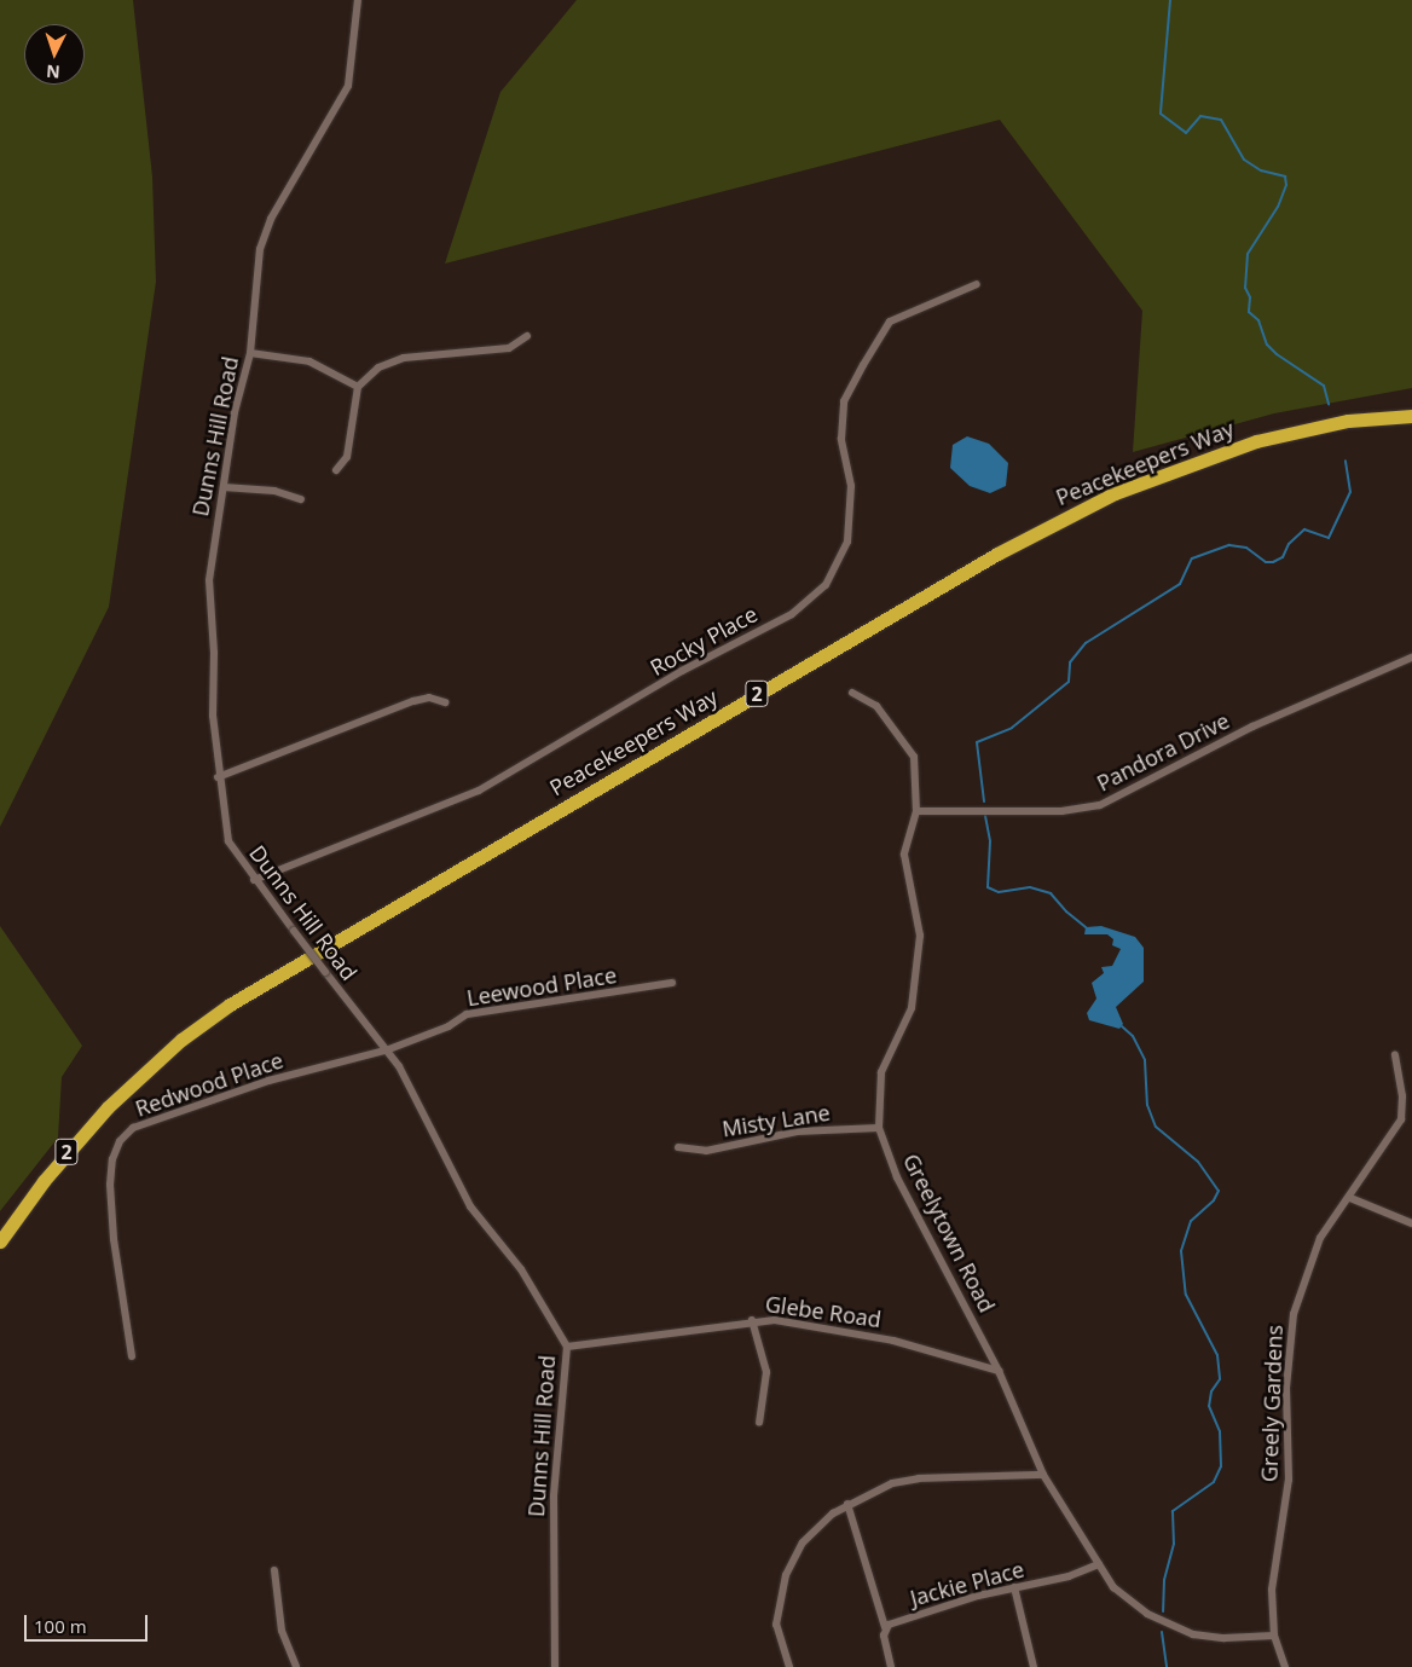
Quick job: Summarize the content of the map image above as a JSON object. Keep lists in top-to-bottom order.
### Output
{
  "streets": {
    "highway": ["Peacekeepers Way", "2"],
    "street": [
      "Dunns Hill Road",
      "Rocky Place",
      "Pandora Drive",
      "Leewood Place",
      "Redwood Place",
      "Misty Lane",
      "Greelytown Road",
      "Glebe Road",
      "Greely Gardens",
      "Jackie Place"
    ]
  },
  "crossings": [
    ["Dunns Hill Road", "Rocky Place"],
    ["Dunns Hill Road", "Leewood Place"],
    ["Dunns Hill Road", "Redwood Place"],
    ["Dunns Hill Road", "Glebe Road"],
    ["Pandora Drive", "Greelytown Road"],
    ["Leewood Place", "Redwood Place"],
    ["Misty Lane", "Greelytown Road"],
    ["Greelytown Road", "Glebe Road"],
    ["Greelytown Road", "Greely Gardens"],
    ["Greelytown Road", "Jackie Place"]
  ],
  "scale_bar": "100 m",
  "north": "bottom"
}
